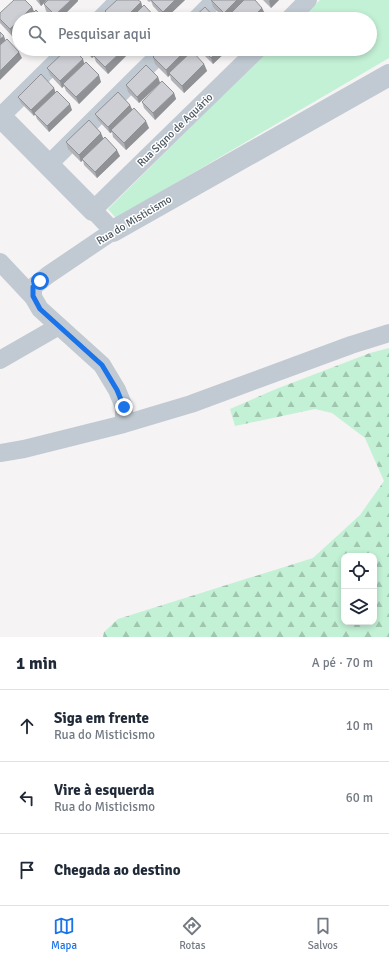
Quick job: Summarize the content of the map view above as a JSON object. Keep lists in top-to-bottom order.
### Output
{
  "streets": {
    "street": ["Rua Signo de Aquário", "Rua do Misticismo"]
  },
  "page": {
    "search": "Pesquisar aqui",
    "heading": ["1 min", "A pé · 70 m"],
    "list": [
      ["Siga em frente", "Rua do Misticismo", "10 m"],
      ["Vire à esquerda", "Rua do Misticismo", "60 m"],
      "Chegada ao destino"
    ],
    "nav": ["Mapa", "Rotas", "Salvos"]
  }
}
